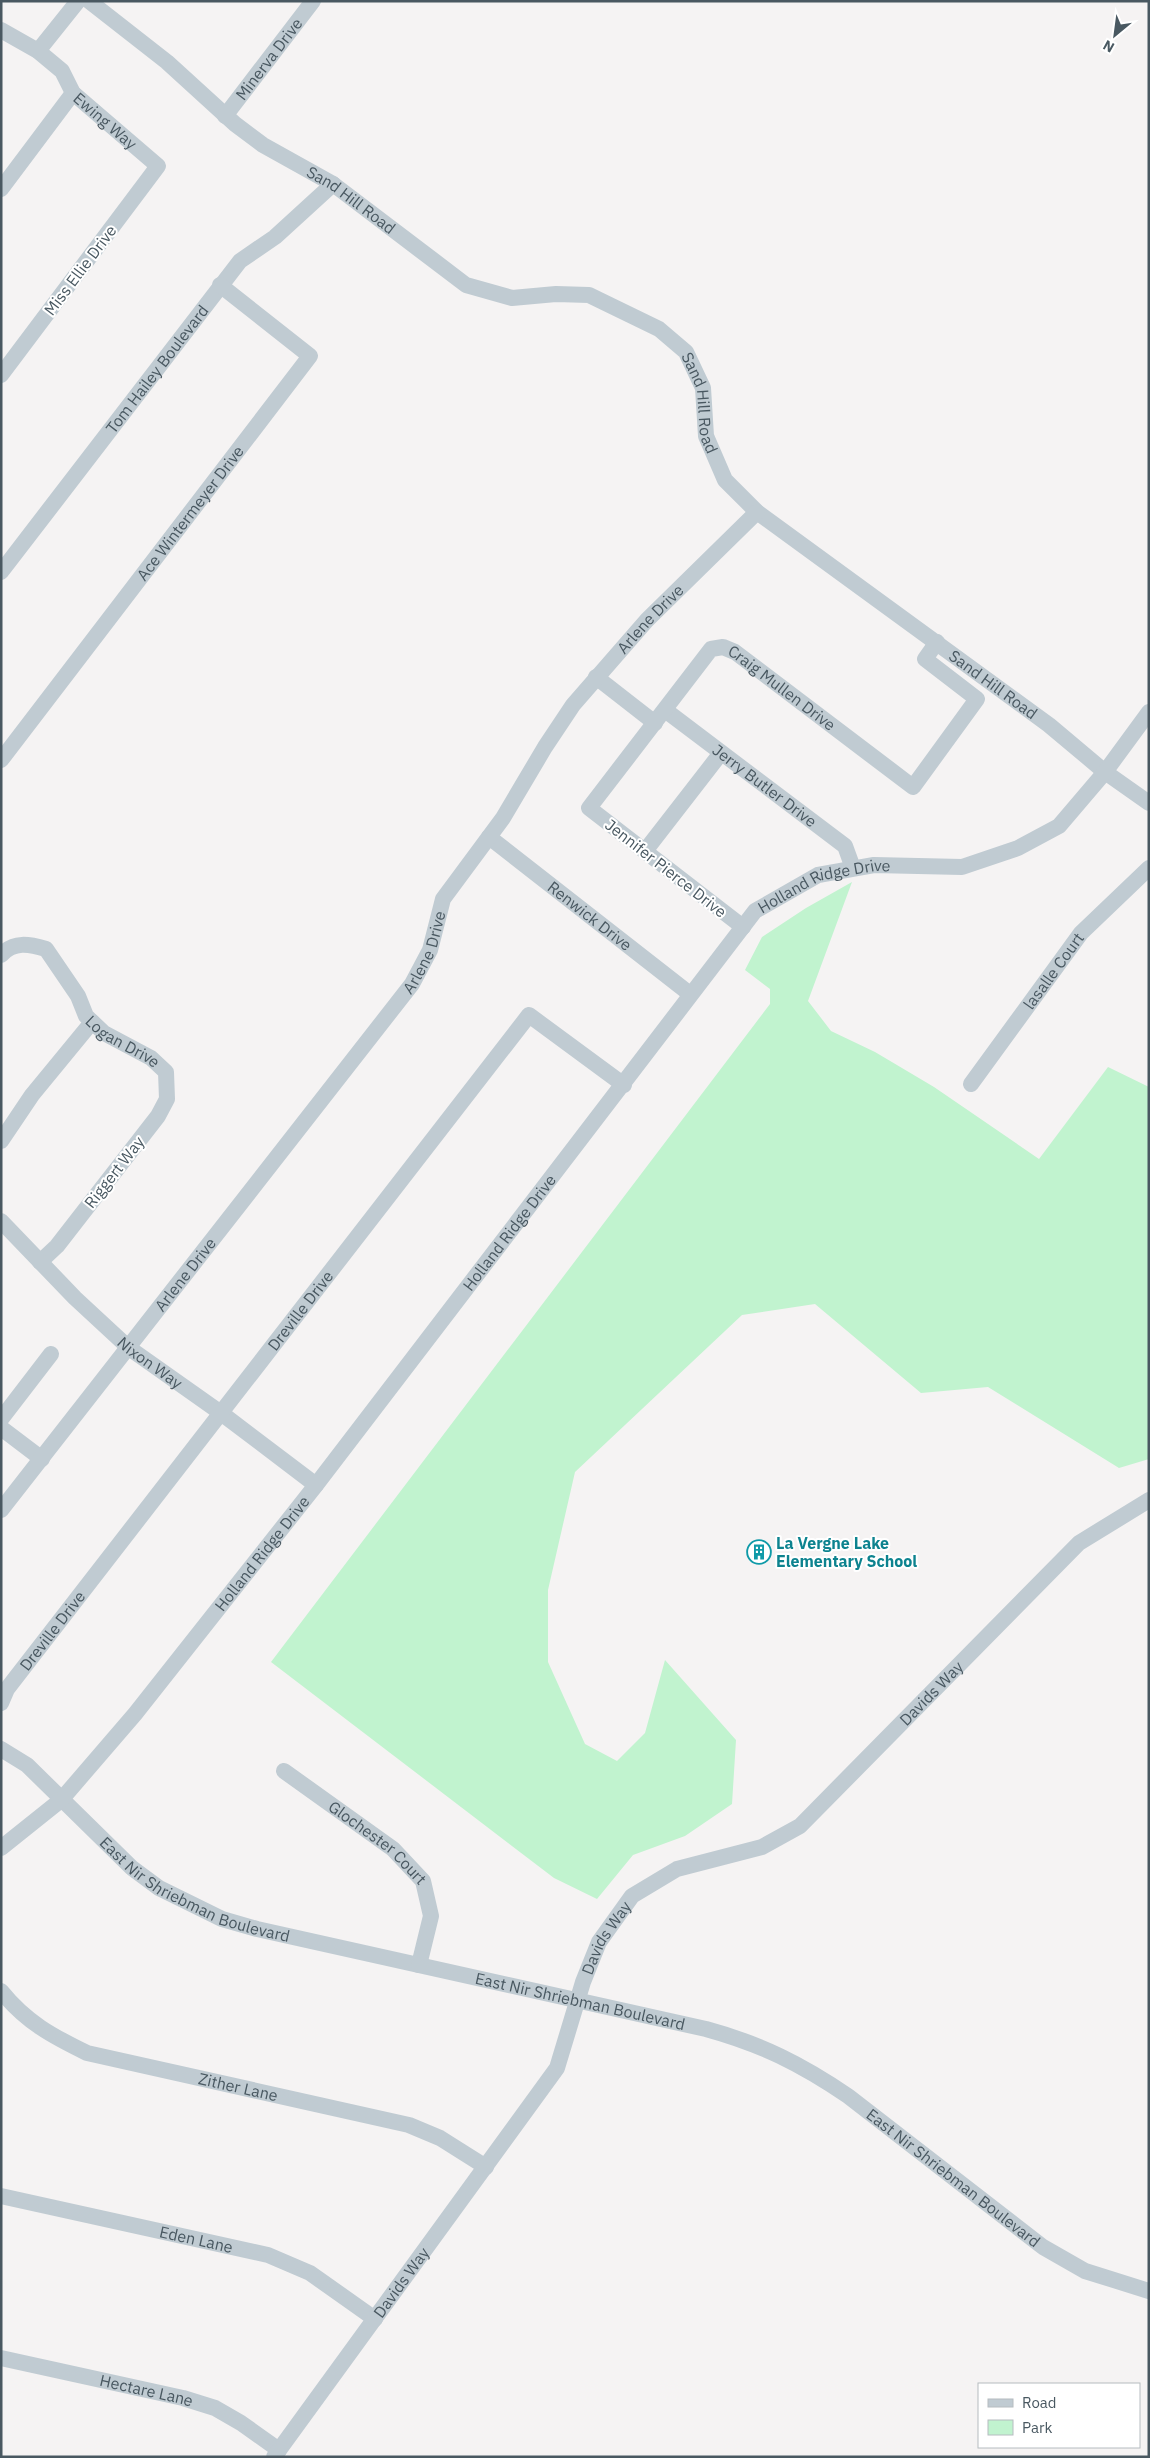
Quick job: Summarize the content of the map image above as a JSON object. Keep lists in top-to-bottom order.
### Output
{
  "streets": {
    "street": [
      "Minerva Drive",
      "Ewing Way",
      "Sand Hill Road",
      "Miss Ellie Drive",
      "Tom Hailey Boulevard",
      "Ace Wintermeyer Drive",
      "Arlene Drive",
      "Craig Mullen Drive",
      "Jerry Butler Drive",
      "Jennifer Pierce Drive",
      "Holland Ridge Drive",
      "Renwick Drive",
      "lasalle Court",
      "Logan Drive",
      "Riggert Way",
      "Dreville Drive",
      "Nixon Way",
      "Davids Way",
      "Glochester Court",
      "East Nir Shriebman Boulevard",
      "Zither Lane",
      "Eden Lane",
      "Hectare Lane"
    ]
  },
  "crossings": [
    ["Minerva Drive", "Sand Hill Road"],
    ["Ewing Way", "Miss Ellie Drive"],
    ["Sand Hill Road", "Tom Hailey Boulevard"],
    ["Sand Hill Road", "Arlene Drive"],
    ["Sand Hill Road", "Craig Mullen Drive"],
    ["Sand Hill Road", "Holland Ridge Drive"],
    ["Tom Hailey Boulevard", "Ace Wintermeyer Drive"],
    ["Arlene Drive", "Jerry Butler Drive"],
    ["Arlene Drive", "Renwick Drive"],
    ["Arlene Drive", "Nixon Way"],
    ["Craig Mullen Drive", "Jerry Butler Drive"],
    ["Craig Mullen Drive", "Jennifer Pierce Drive"],
    ["Jerry Butler Drive", "Holland Ridge Drive"],
    ["Jennifer Pierce Drive", "Holland Ridge Drive"],
    ["Holland Ridge Drive", "Renwick Drive"],
    ["Holland Ridge Drive", "Dreville Drive"],
    ["Holland Ridge Drive", "Nixon Way"],
    ["Holland Ridge Drive", "East Nir Shriebman Boulevard"],
    ["Logan Drive", "Riggert Way"],
    ["Riggert Way", "Nixon Way"],
    ["Dreville Drive", "Nixon Way"],
    ["Davids Way", "East Nir Shriebman Boulevard"],
    ["Davids Way", "Zither Lane"],
    ["Davids Way", "Eden Lane"],
    ["Davids Way", "Hectare Lane"],
    ["Glochester Court", "East Nir Shriebman Boulevard"]
  ],
  "places": {
    "building": ["La Vergne Lake Elementary School"]
  },
  "legend": ["Road", "Park"],
  "north": "bottom left"
}
